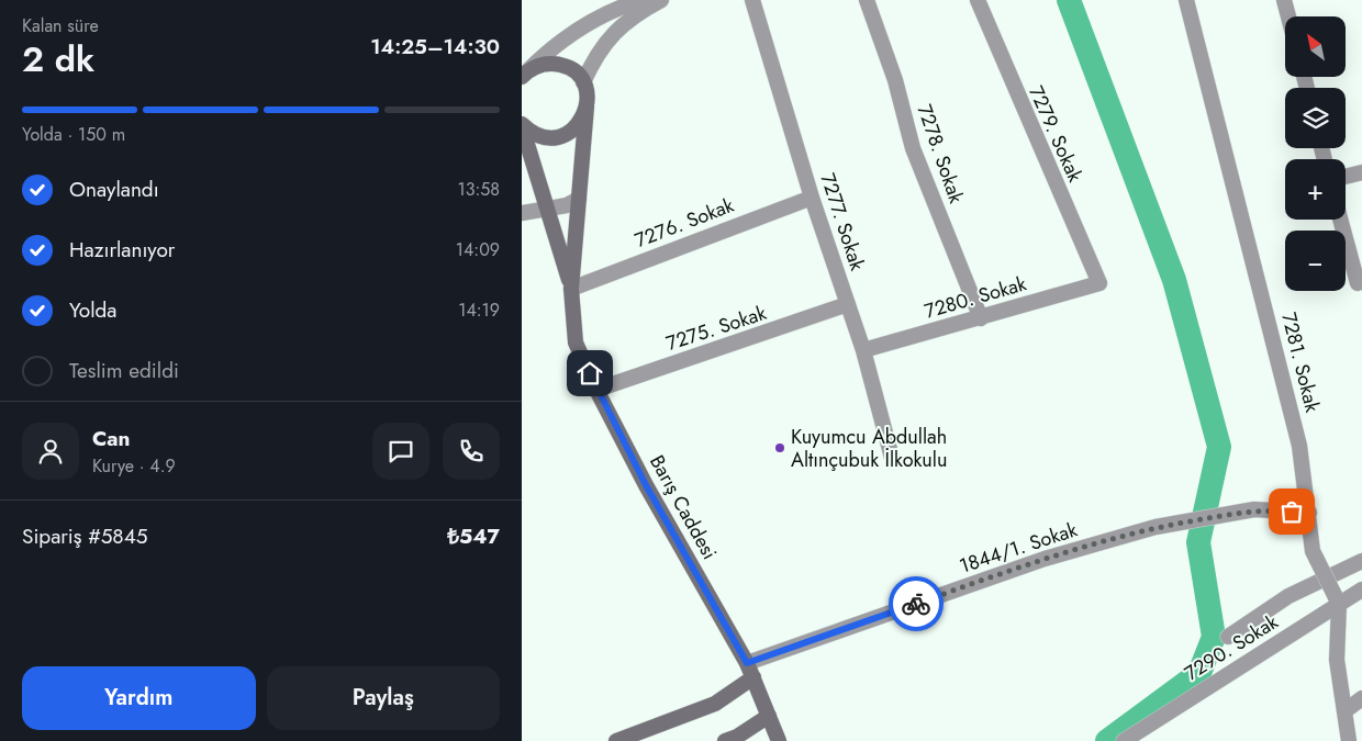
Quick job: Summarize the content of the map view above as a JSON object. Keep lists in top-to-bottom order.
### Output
{
  "streets": {
    "main road": ["Barış Caddesi"],
    "street": [
      "7279. Sokak",
      "7278. Sokak",
      "7277. Sokak",
      "7276. Sokak",
      "7280. Sokak",
      "7275. Sokak",
      "7281. Sokak",
      "1844/1. Sokak",
      "7290. Sokak"
    ]
  },
  "crossings": [
    ["7279. Sokak", "7280. Sokak"],
    ["7278. Sokak", "7280. Sokak"],
    ["7277. Sokak", "7276. Sokak"],
    ["7277. Sokak", "7280. Sokak"],
    ["7277. Sokak", "7275. Sokak"],
    ["7276. Sokak", "Barış Caddesi"],
    ["7275. Sokak", "Barış Caddesi"],
    ["7281. Sokak", "1844/1. Sokak"],
    ["7281. Sokak", "7290. Sokak"],
    ["Barış Caddesi", "1844/1. Sokak"]
  ],
  "places": ["Kuyumcu Abdullah Altınçubuk İlkokulu"],
  "north": "top left",
  "page": {
    "heading": ["2 dk", "Kalan süre", "14:25–14:30"],
    "panel": [
      "Can",
      "Kurye · 4.9",
      "Sipariş #5845",
      "₺547"
    ],
    "map_buttons": ["+", "−"],
    "bar": "Yolda · 150 m",
    "list": [
      ["Onaylandı", "13:58"],
      ["Hazırlanıyor", "14:09"],
      ["Yolda", "14:19"],
      "Teslim edildi"
    ],
    "buttons": ["Yardım", "Paylaş"]
  }
}
